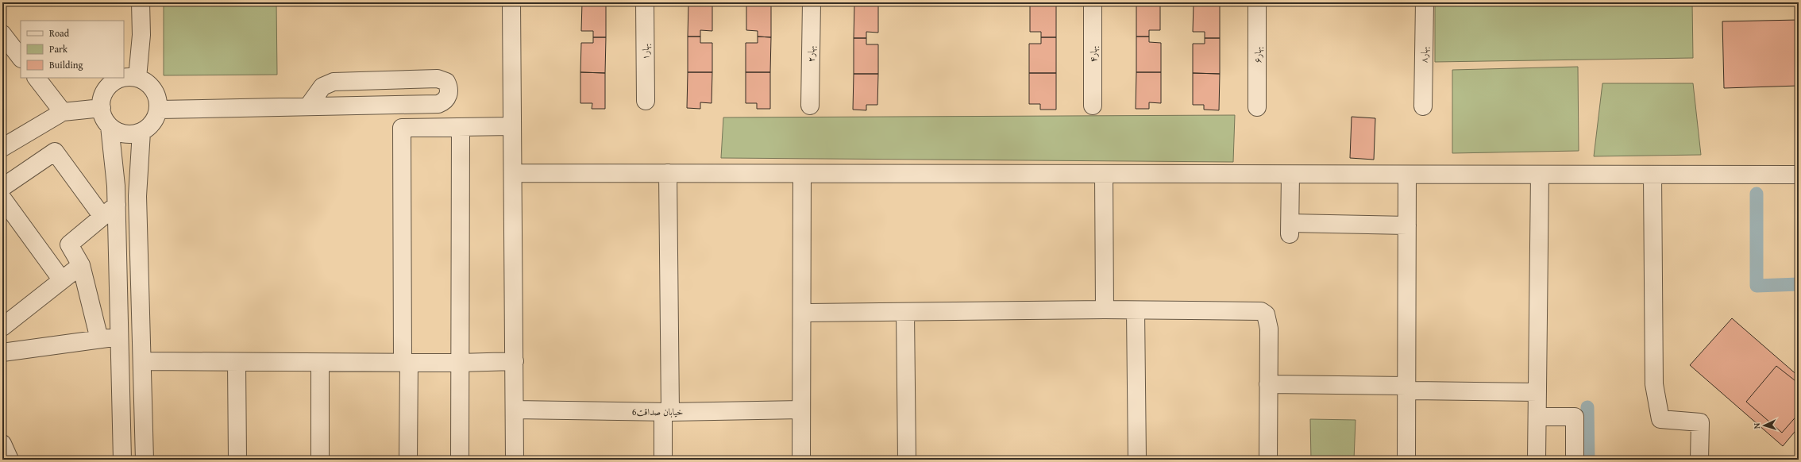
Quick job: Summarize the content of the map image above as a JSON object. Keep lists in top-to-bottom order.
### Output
{
  "streets": {
    "street": [
      "بهار۱",
      "بهار۲",
      "بهار۴",
      "بهار۶",
      "بهار۸",
      "خیابان صداقت6"
    ]
  },
  "legend": ["Road", "Park", "Building"],
  "north": "left"
}
